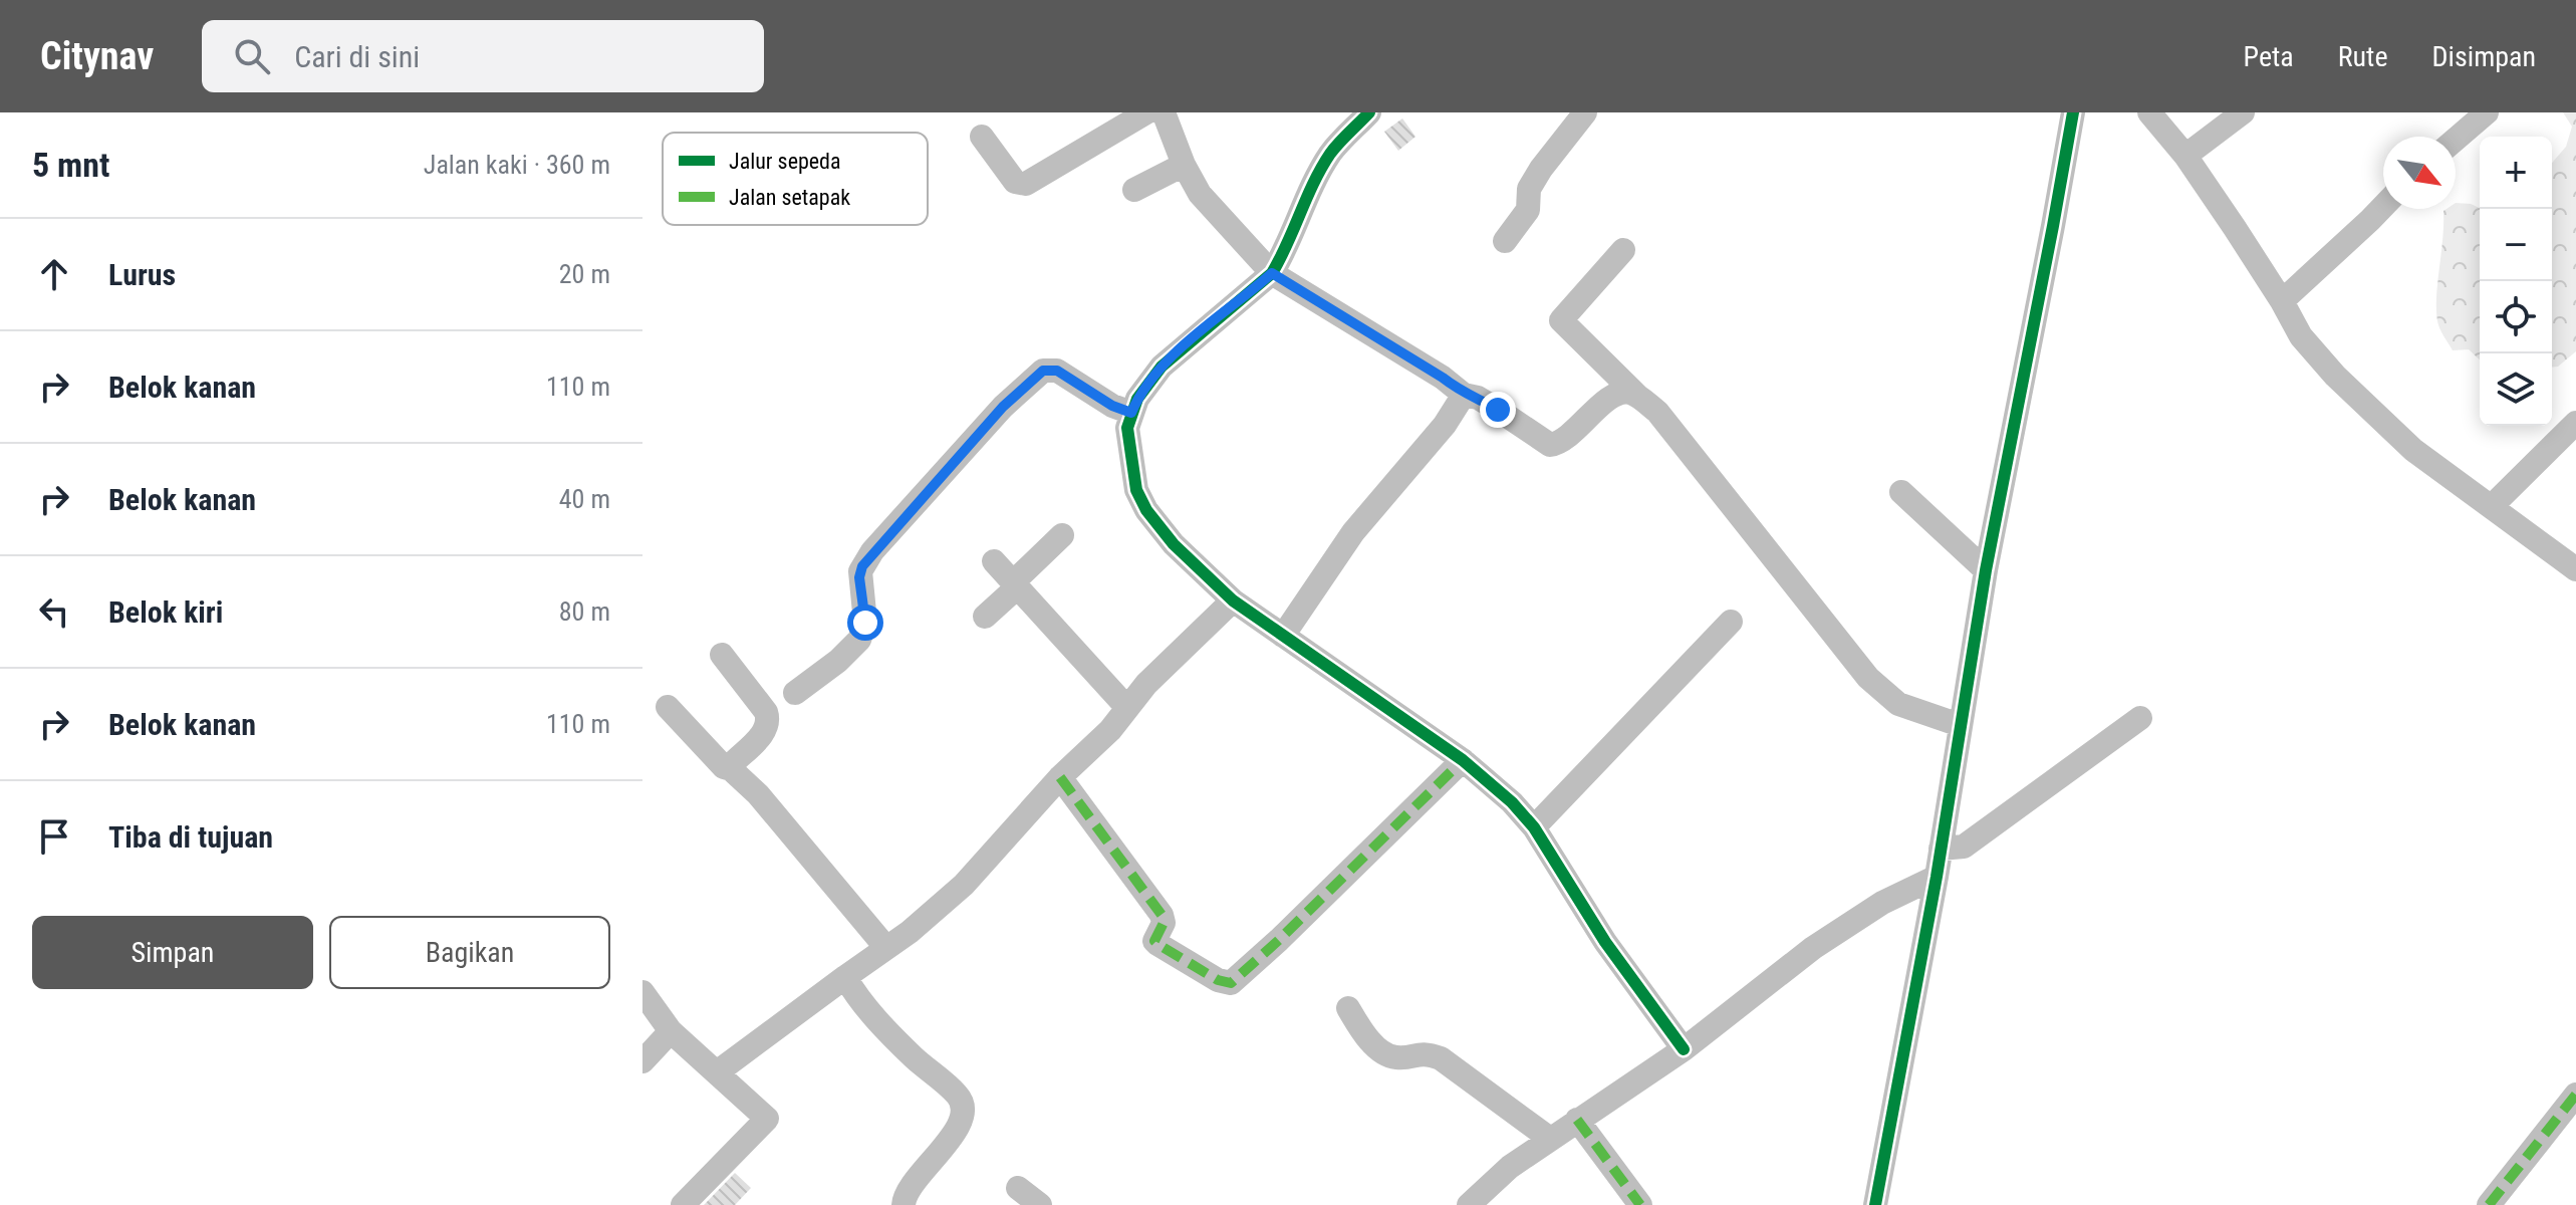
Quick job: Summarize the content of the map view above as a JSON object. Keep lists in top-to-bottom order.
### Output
{
  "legend": ["Jalur sepeda", "Jalan setapak"],
  "north": "bottom right",
  "page": {
    "header": "Citynav",
    "search": "Cari di sini",
    "nav": ["Peta", "Rute", "Disimpan"],
    "heading": ["5 mnt", "Jalan kaki · 360 m"],
    "map_buttons": ["+", "−"],
    "list": [
      ["Lurus", "20 m"],
      ["Belok kanan", "110 m"],
      ["Belok kanan", "40 m"],
      ["Belok kiri", "80 m"],
      ["Belok kanan", "110 m"],
      "Tiba di tujuan"
    ],
    "buttons": ["Simpan", "Bagikan"]
  }
}
